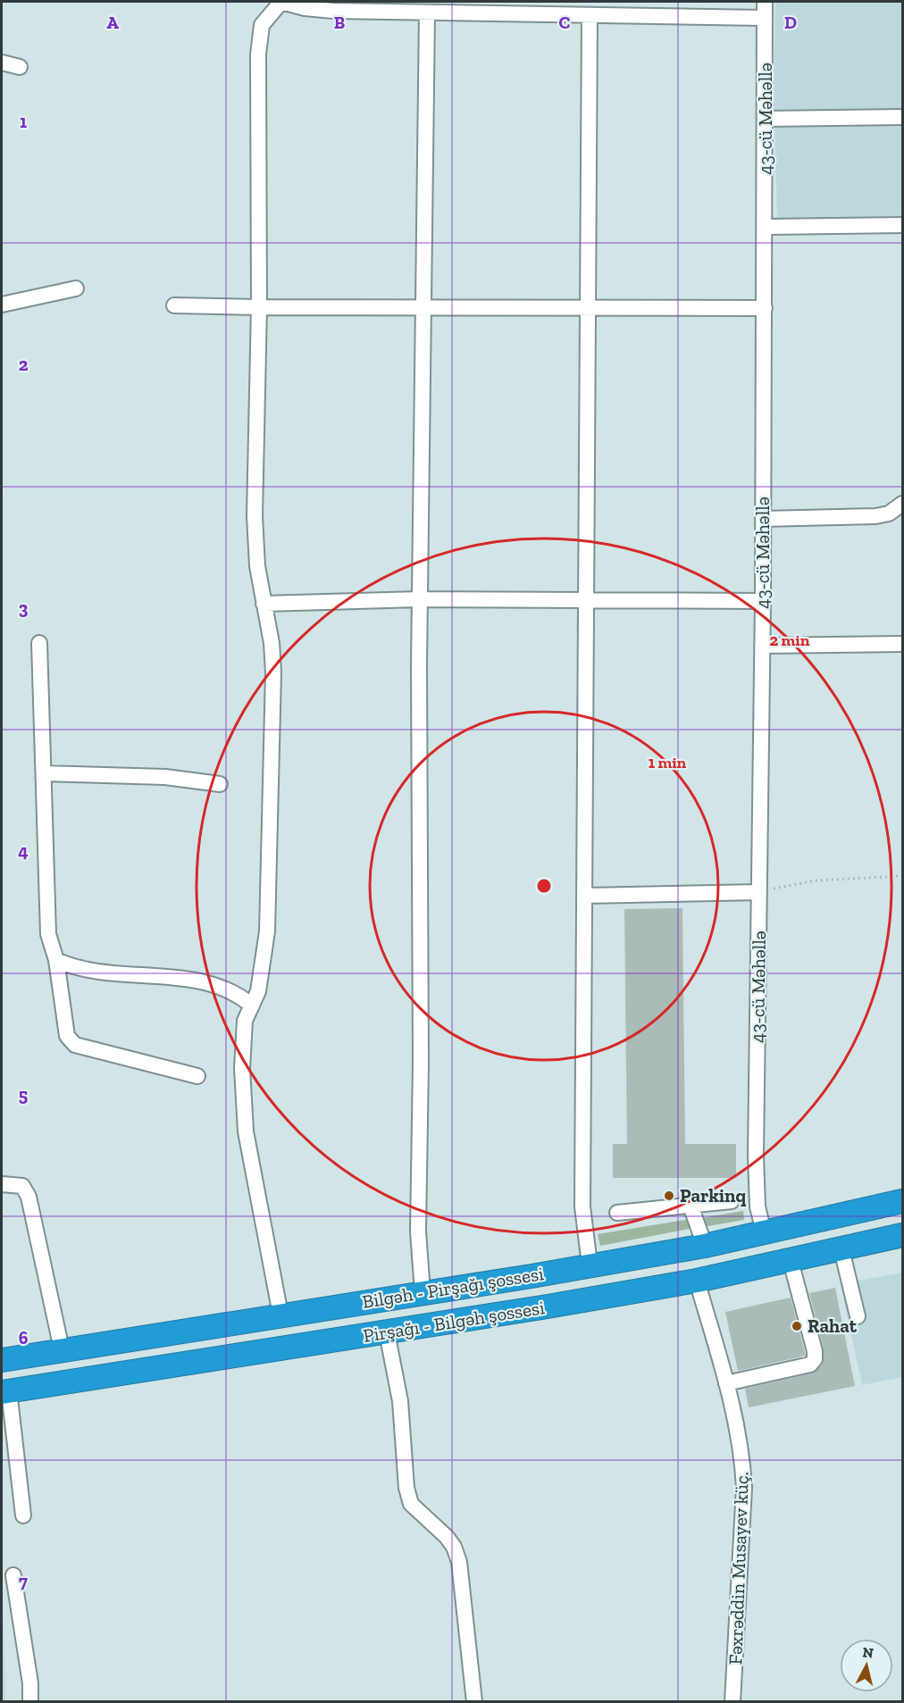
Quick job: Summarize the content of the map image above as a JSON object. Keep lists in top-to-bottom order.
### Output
{
  "streets": {
    "highway": ["Bilgəh - Pirşağı şossesi", "Pirşağı - Bilgəh şossesi"],
    "street": ["43-cü Məhəllə", "Fəxrəddin Musayev küç."]
  },
  "crossings": [
    ["43-cü Məhəllə", "Bilgəh - Pirşağı şossesi"],
    ["Pirşağı - Bilgəh şossesi", "Fəxrəddin Musayev küç."]
  ],
  "places": ["Parkinq", "Rahat"],
  "north": "top",
  "grid": {
    "columns": [
      "A",
      "B",
      "C",
      "D"
    ],
    "rows": [
      "1",
      "2",
      "3",
      "4",
      "5",
      "6",
      "7"
    ]
  },
  "rings": ["2 min", "1 min"]
}
